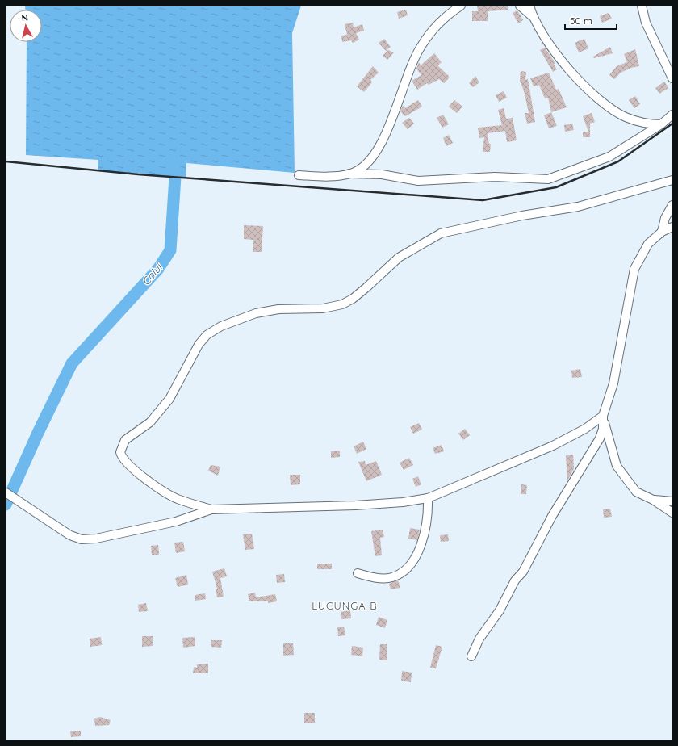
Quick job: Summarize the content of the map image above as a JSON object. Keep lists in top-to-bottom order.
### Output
{
  "districts": ["LUCUNGA B"],
  "water": ["Colui"],
  "scale_bar": "50 m",
  "north": "top"
}
